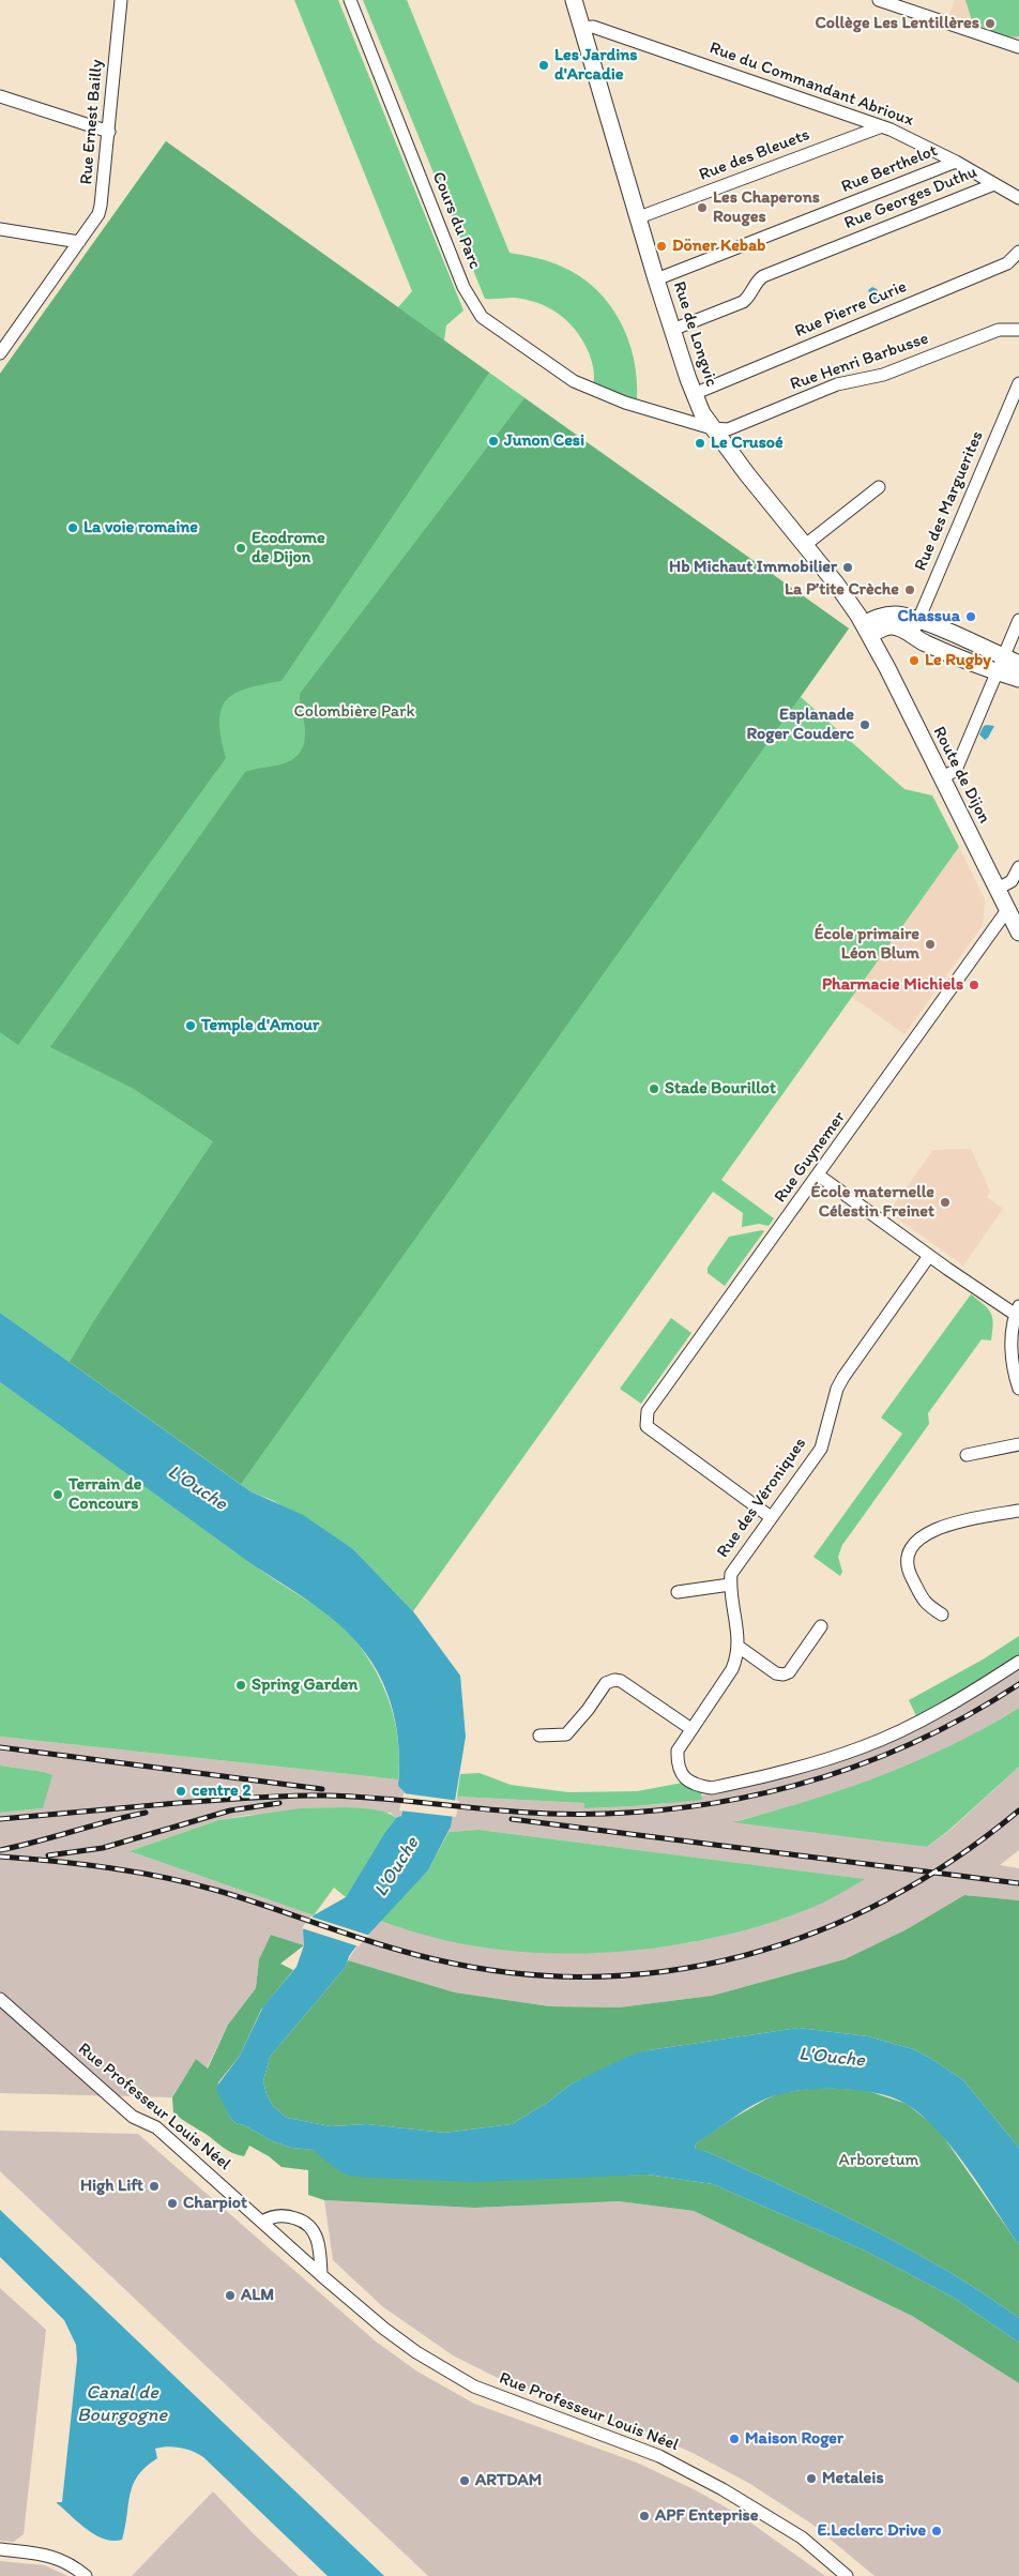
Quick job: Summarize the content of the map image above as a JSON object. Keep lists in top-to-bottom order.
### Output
{
  "streets": {
    "main road": ["Rue de Longvic", "Route de Dijon"],
    "street": [
      "Rue du Commandant Abrioux",
      "Rue Ernest Bailly",
      "Rue des Bleuets",
      "Rue Berthelot",
      "Rue Georges Duthu",
      "Cours du Parc",
      "Rue Pierre Curie",
      "Rue Henri Barbusse",
      "Rue des Marguerites",
      "Rue Guynemer",
      "Rue des Véroniques",
      "Rue Professeur Louis Néel"
    ]
  },
  "crossings": [
    ["Rue du Commandant Abrioux", "Rue des Bleuets"],
    ["Rue du Commandant Abrioux", "Rue Berthelot"],
    ["Rue du Commandant Abrioux", "Rue Georges Duthu"],
    ["Rue du Commandant Abrioux", "Rue de Longvic"],
    ["Rue des Bleuets", "Rue de Longvic"],
    ["Rue Berthelot", "Rue de Longvic"],
    ["Rue Georges Duthu", "Rue de Longvic"],
    ["Cours du Parc", "Rue de Longvic"],
    ["Cours du Parc", "Rue Henri Barbusse"],
    ["Rue Pierre Curie", "Rue de Longvic"],
    ["Rue de Longvic", "Rue Henri Barbusse"],
    ["Rue de Longvic", "Route de Dijon"],
    ["Route de Dijon", "Rue Guynemer"],
    ["Rue Guynemer", "Rue des Véroniques"]
  ],
  "water": ["L'Ouche", "Canal de Bourgogne"],
  "parks": ["Colombière Park", "Arboretum"],
  "places": [
    "Collège Les Lentillères",
    "Les Jardins d'Arcadie",
    "Les Chaperons Rouges",
    "Döner Kebab",
    "Junon Cesi",
    "Le Crusoé",
    "La voie romaine",
    "Ecodrome de Dijon",
    "Hb Michaut Immobilier",
    "La P’tite Crèche",
    "Chassua",
    "Le Rugby",
    "Esplanade Roger Couderc",
    "École primaire Léon Blum",
    "Pharmacie Michiels",
    "Temple d'Amour",
    "Stade Bourillot",
    "École maternelle Célestin Freinet",
    "Terrain de Concours",
    "Spring Garden",
    "centre 2",
    "High Lift",
    "Charpiot",
    "ALM",
    "Maison Roger",
    "Metaleis",
    "ARTDAM",
    "APF Enteprise",
    "E.Leclerc Drive"
  ]
}
